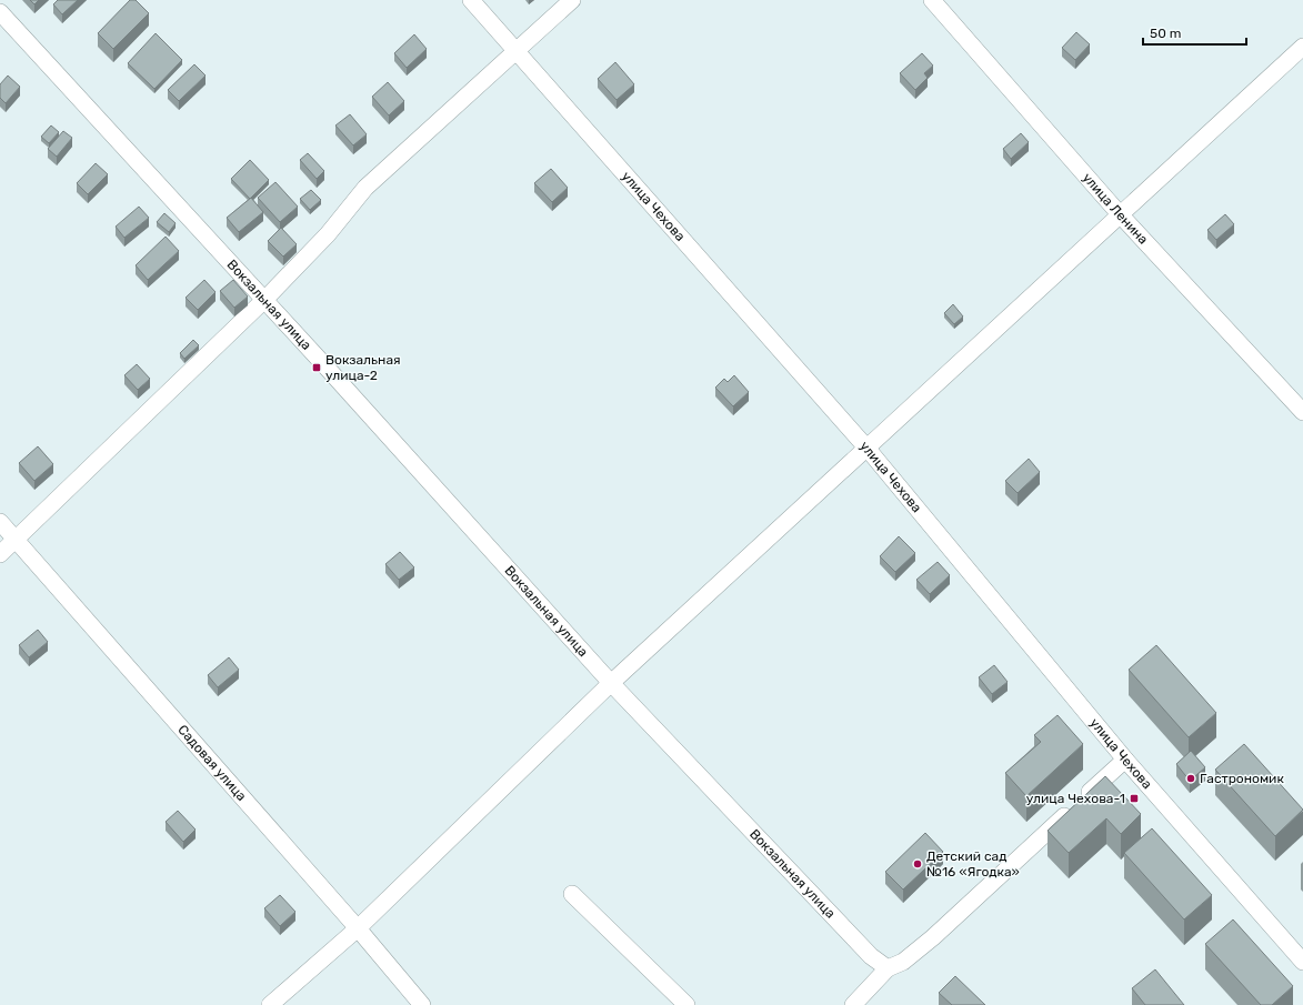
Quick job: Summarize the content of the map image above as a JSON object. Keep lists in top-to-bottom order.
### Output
{
  "streets": {
    "street": [
      "улица Чехова",
      "улица Ленина",
      "Вокзальная улица",
      "Садовая улица"
    ]
  },
  "places": {
    "transit": ["Вокзальная улица-2", "улица Чехова-1"],
    "other": ["Гастрономик", "Детский сад №16 «Ягодка»"]
  },
  "scale_bar": "50 m"
}
